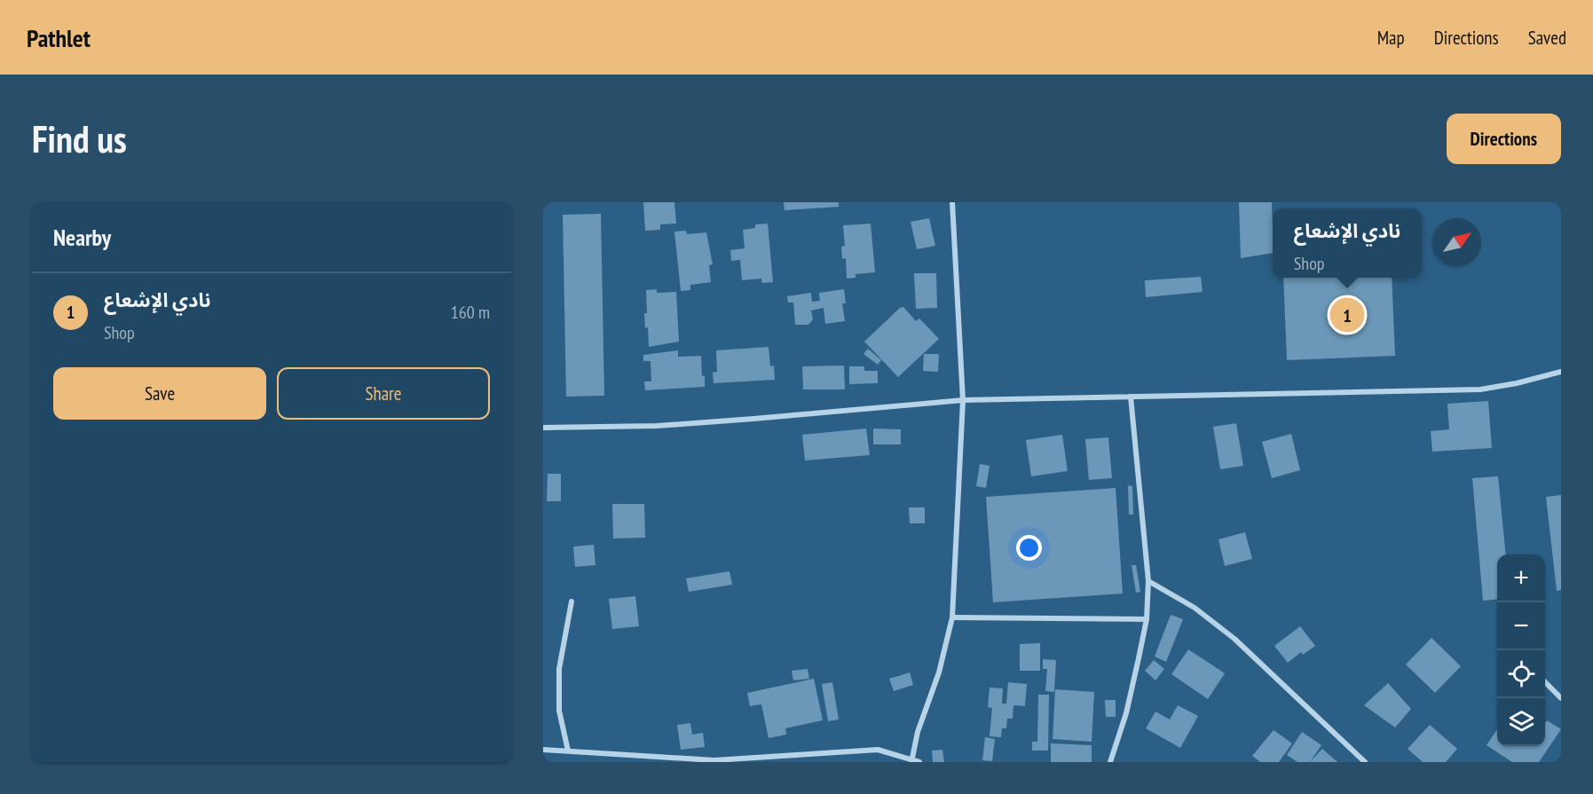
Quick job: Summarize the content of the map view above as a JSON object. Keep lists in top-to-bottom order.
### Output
{
  "north": "top right",
  "page": {
    "header": "Pathlet",
    "nav": ["Map", "Directions", "Saved"],
    "buttons": [
      "Directions",
      ["Save", "Share"]
    ],
    "title": "Find us",
    "heading": "Nearby",
    "popup": ["نادي الإشعاع", "Shop"],
    "list": [
      {
        "mark": "1",
        "name": "نادي الإشعاع",
        "note": "Shop",
        "value": "160 m"
      }
    ],
    "pins": "1",
    "map_buttons": ["+", "−"]
  }
}
